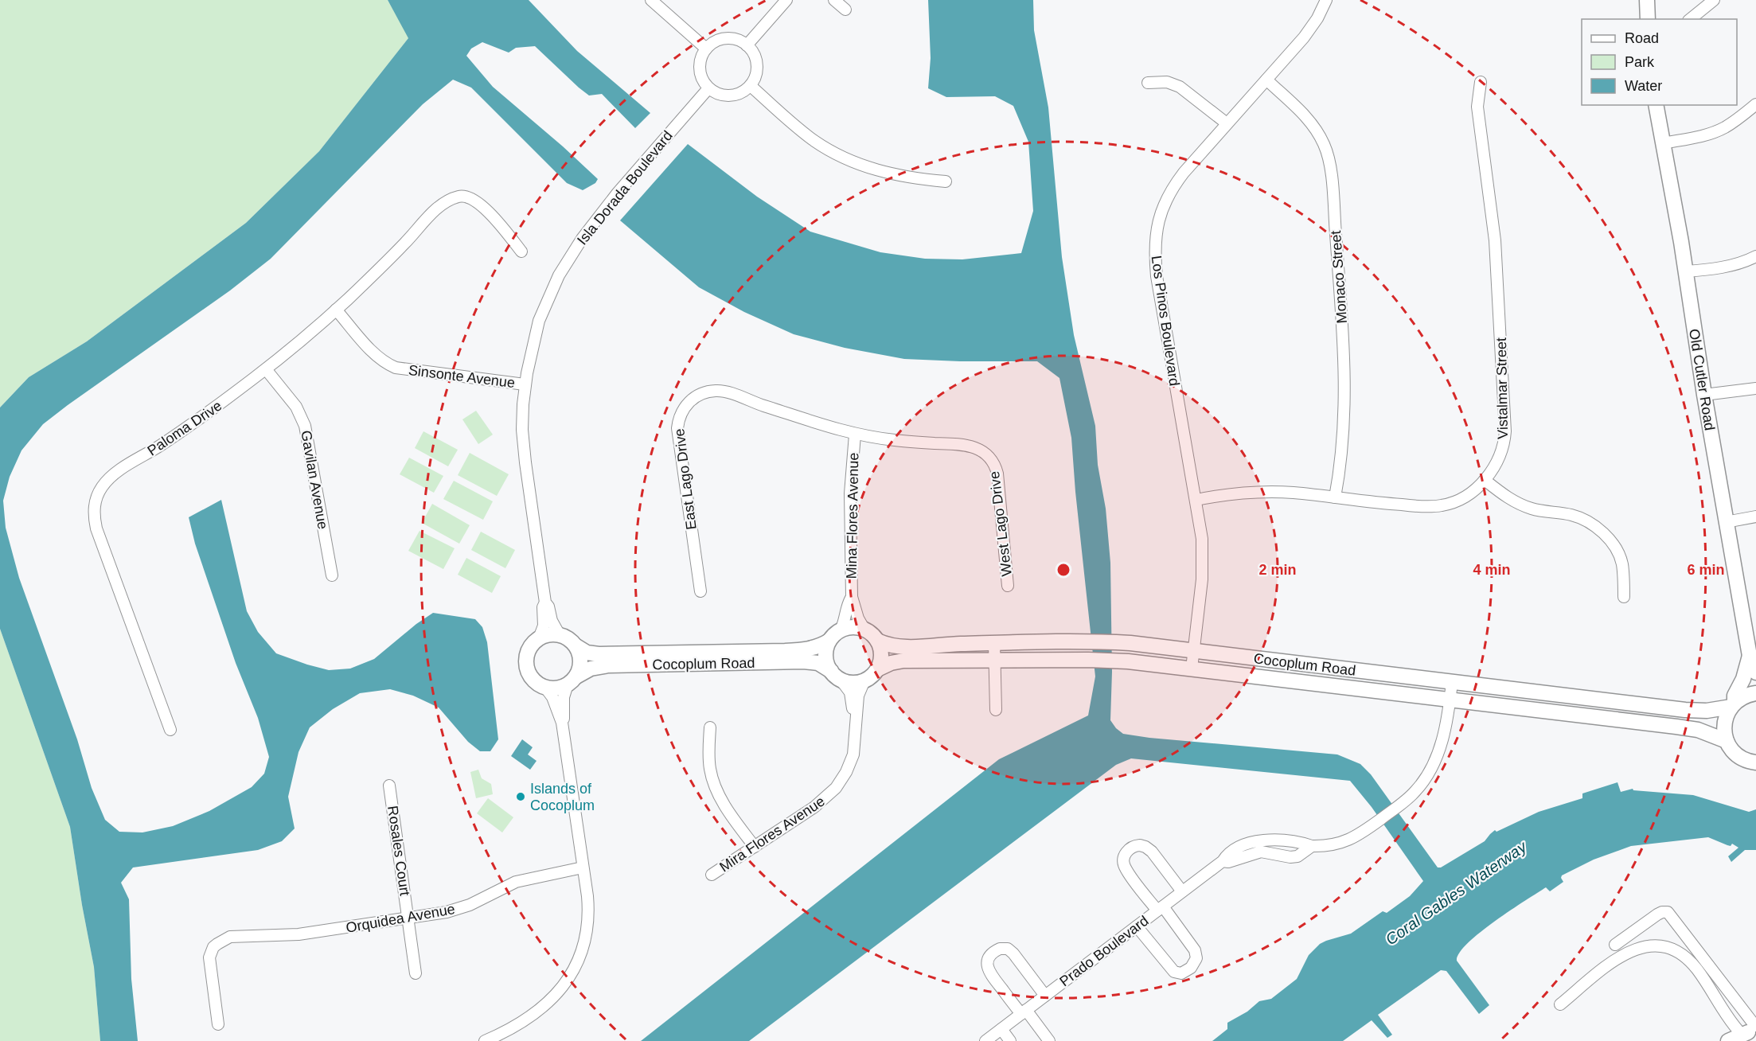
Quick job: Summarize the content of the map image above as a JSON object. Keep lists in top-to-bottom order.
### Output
{
  "streets": {
    "street": [
      "Isla Dorada Boulevard",
      "Monaco Street",
      "Los Pinos Boulevard",
      "Sinsonte Avenue",
      "Old Cutler Road",
      "Vistalmar Street",
      "Paloma Drive",
      "East Lago Drive",
      "Gavilan Avenue",
      "Mina Flores Avenue",
      "West Lago Drive",
      "Cocoplum Road",
      "Mira Flores Avenue",
      "Rosales Court",
      "Orquidea Avenue",
      "Prado Boulevard"
    ]
  },
  "crossings": [
    ["Isla Dorada Boulevard", "Sinsonte Avenue"],
    ["Isla Dorada Boulevard", "Cocoplum Road"],
    ["Monaco Street", "Los Pinos Boulevard"],
    ["Monaco Street", "Vistalmar Street"],
    ["Los Pinos Boulevard", "Vistalmar Street"],
    ["Los Pinos Boulevard", "Cocoplum Road"],
    ["Sinsonte Avenue", "Paloma Drive"],
    ["Old Cutler Road", "Cocoplum Road"],
    ["Paloma Drive", "Gavilan Avenue"],
    ["East Lago Drive", "Mina Flores Avenue"],
    ["East Lago Drive", "West Lago Drive"],
    ["Mina Flores Avenue", "West Lago Drive"],
    ["Cocoplum Road", "Prado Boulevard"],
    ["Rosales Court", "Orquidea Avenue"]
  ],
  "water": ["Coral Gables Waterway"],
  "places": ["Islands of Cocoplum"],
  "legend": ["Road", "Park", "Water"],
  "rings": ["2 min", "4 min", "6 min"]
}
